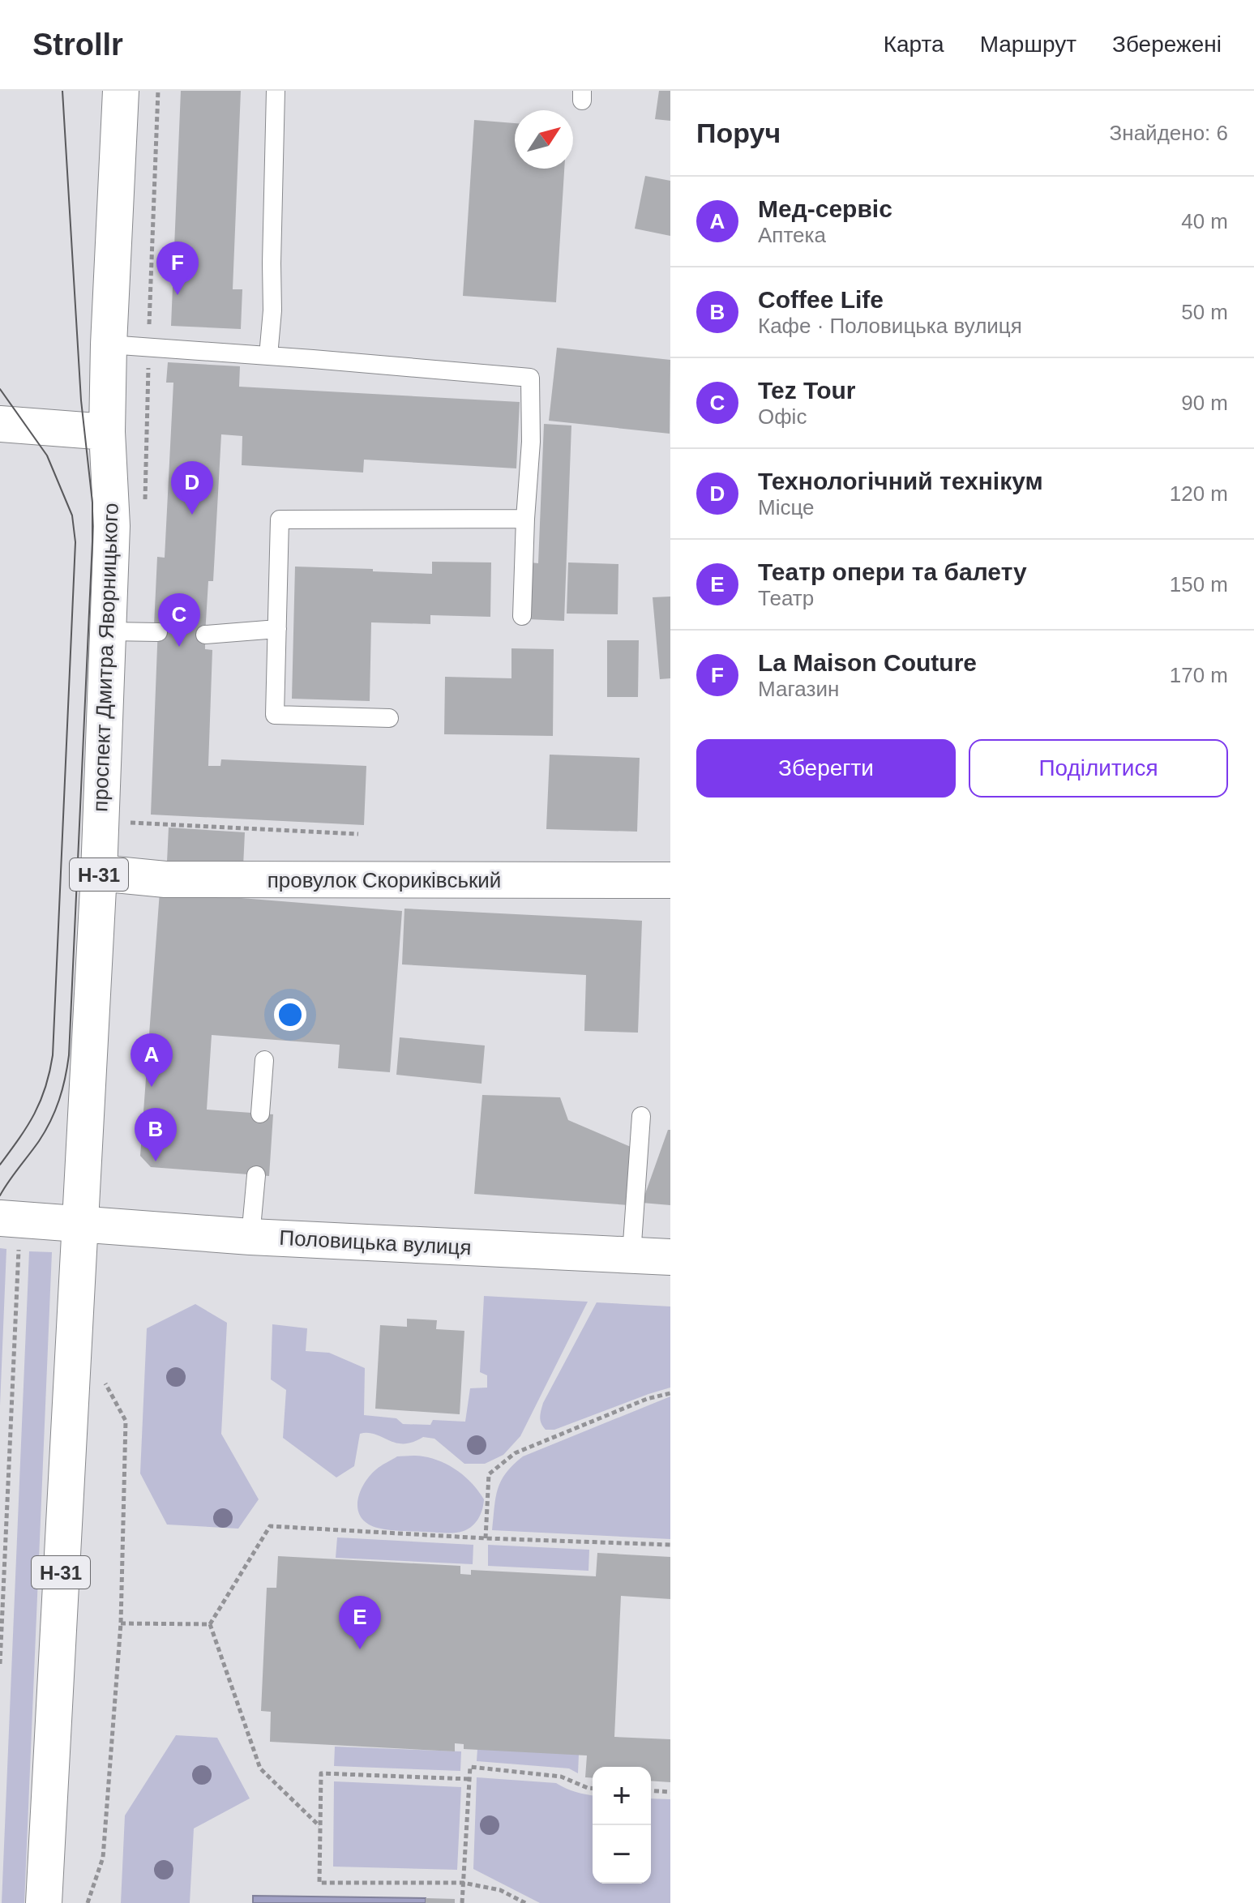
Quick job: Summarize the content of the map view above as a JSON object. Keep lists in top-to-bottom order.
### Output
{
  "streets": {
    "main road": [
      "проспект Дмитра Яворницького",
      "Н-31",
      "провулок Скориківський",
      "Половицька вулиця"
    ]
  },
  "crossings": [
    ["проспект Дмитра Яворницького", "Н-31"],
    ["проспект Дмитра Яворницького", "провулок Скориківський"],
    ["проспект Дмитра Яворницького", "Половицька вулиця"],
    ["Н-31", "Половицька вулиця"]
  ],
  "north": "top right",
  "page": {
    "header": "Strollr",
    "nav": ["Карта", "Маршрут", "Збережені"],
    "heading": ["Поруч", "Знайдено: 6"],
    "list": [
      {
        "mark": "A",
        "name": "Мед-сервіс",
        "note": "Аптека",
        "value": "40 m"
      },
      {
        "mark": "B",
        "name": "Coffee Life",
        "note": "Кафе · Половицька вулиця",
        "value": "50 m"
      },
      {
        "mark": "C",
        "name": "Tez Tour",
        "note": "Офіс",
        "value": "90 m"
      },
      {
        "mark": "D",
        "name": "Технологічний технікум",
        "note": "Місце",
        "value": "120 m"
      },
      {
        "mark": "E",
        "name": "Театр опери та балету",
        "note": "Театр",
        "value": "150 m"
      },
      {
        "mark": "F",
        "name": "La Maison Couture",
        "note": "Магазин",
        "value": "170 m"
      }
    ],
    "pins": [
      "F",
      "D",
      "C",
      "A",
      "B",
      "E"
    ],
    "buttons": ["Зберегти", "Поділитися"],
    "map_buttons": ["+", "−"]
  }
}
